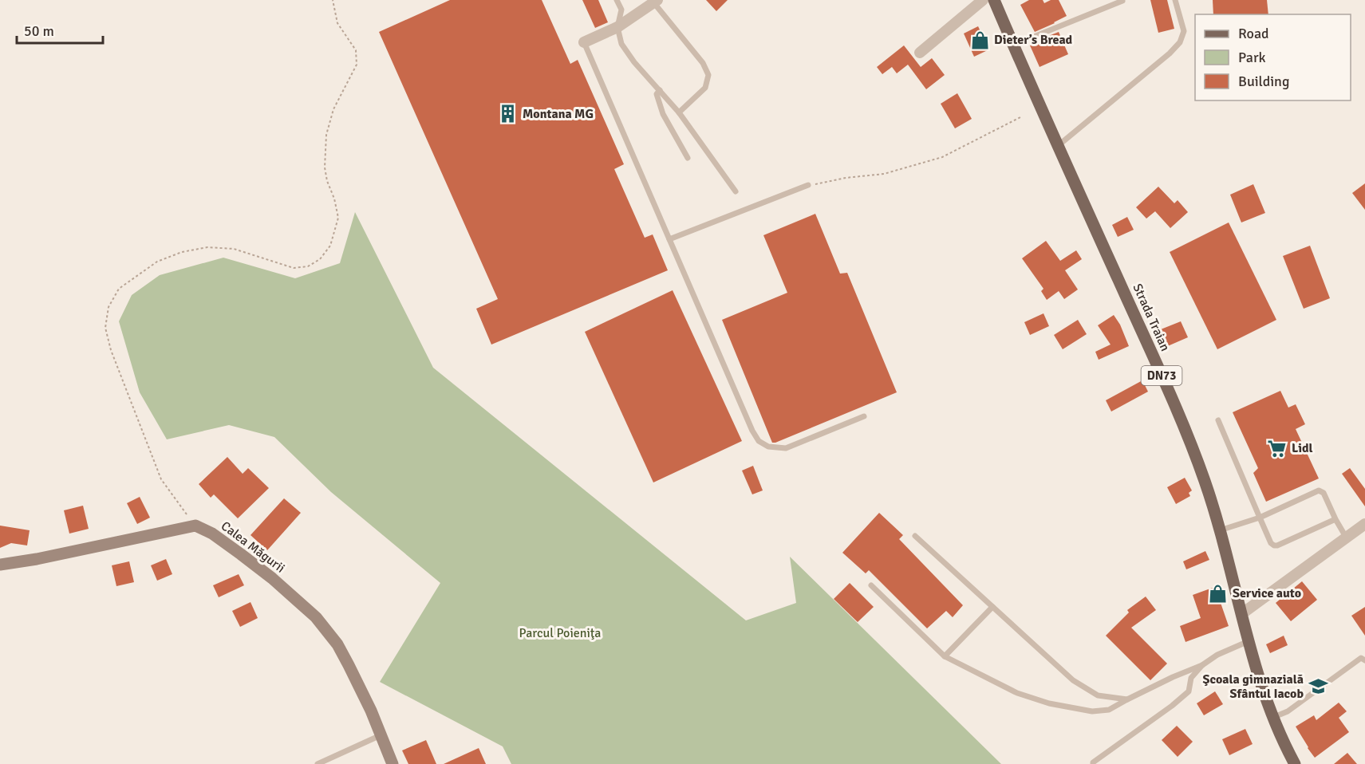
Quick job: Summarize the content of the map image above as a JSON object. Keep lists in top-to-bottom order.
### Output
{
  "streets": {
    "main road": ["Strada Traian", "DN73"],
    "street": ["Calea Măgurii"]
  },
  "parks": ["Parcul Poieniţa"],
  "places": {
    "shop": ["Dieter’s Bread", "Service auto"],
    "building": ["Montana MG"],
    "supermarket": ["Lidl"],
    "school or university": ["Şcoala gimnazială Sfântul Iacob"]
  },
  "legend": ["Road", "Park", "Building"],
  "scale_bar": "50 m"
}
